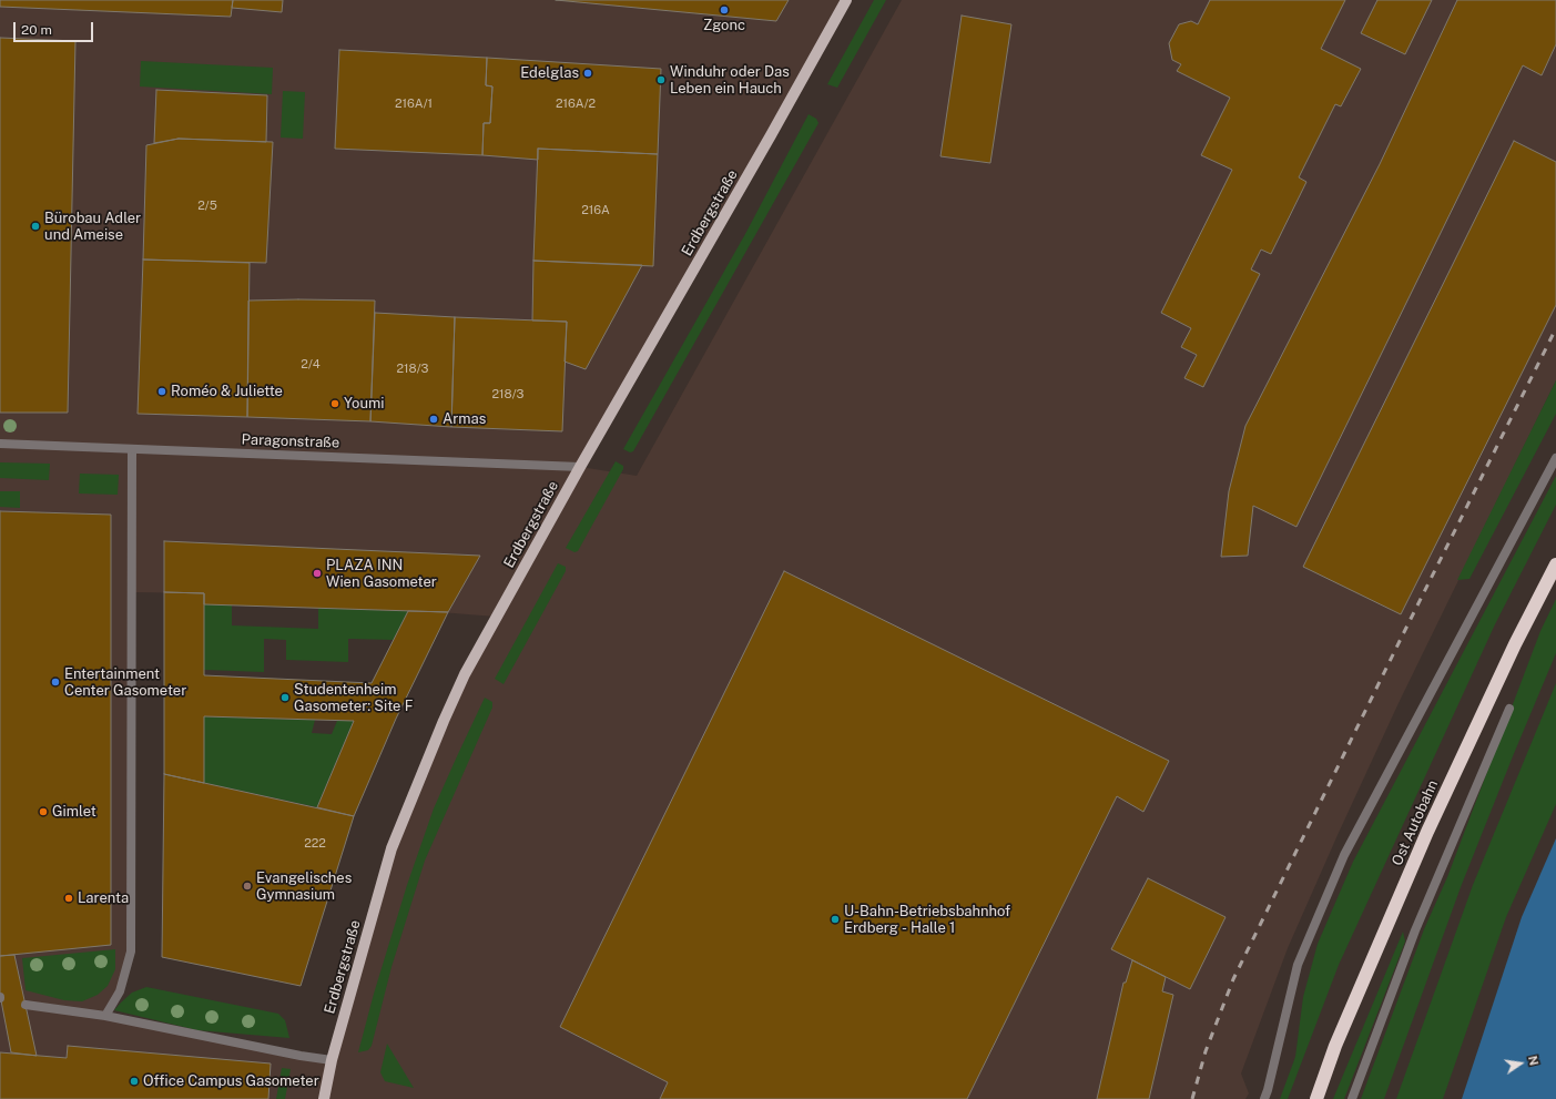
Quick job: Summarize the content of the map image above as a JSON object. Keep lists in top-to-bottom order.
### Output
{
  "streets": {
    "highway": ["Ost Autobahn"],
    "main road": ["Erdbergstraße"],
    "street": ["Paragonstraße"]
  },
  "crossings": [
    ["Erdbergstraße", "Paragonstraße"]
  ],
  "places": [
    "Zgonc",
    "Edelglas",
    "Winduhr oder Das Leben ein Hauch",
    "Bürobau Adler und Ameise",
    "Roméo & Juliette",
    "Youmi",
    "Armas",
    "PLAZA INN Wien Gasometer",
    "Entertainment Center Gasometer",
    "Studentenheim Gasometer: Site F",
    "Gimlet",
    "Evangelisches Gymnasium",
    "Larenta",
    "U-Bahn-Betriebsbahnhof Erdberg - Halle 1",
    "Office Campus Gasometer"
  ],
  "house_numbers": [
    "216A/1",
    "216A/2",
    "2/5",
    "216A",
    "2/4",
    "218/3",
    "218/3",
    "222"
  ],
  "scale_bar": "20 m",
  "north": "right"
}
